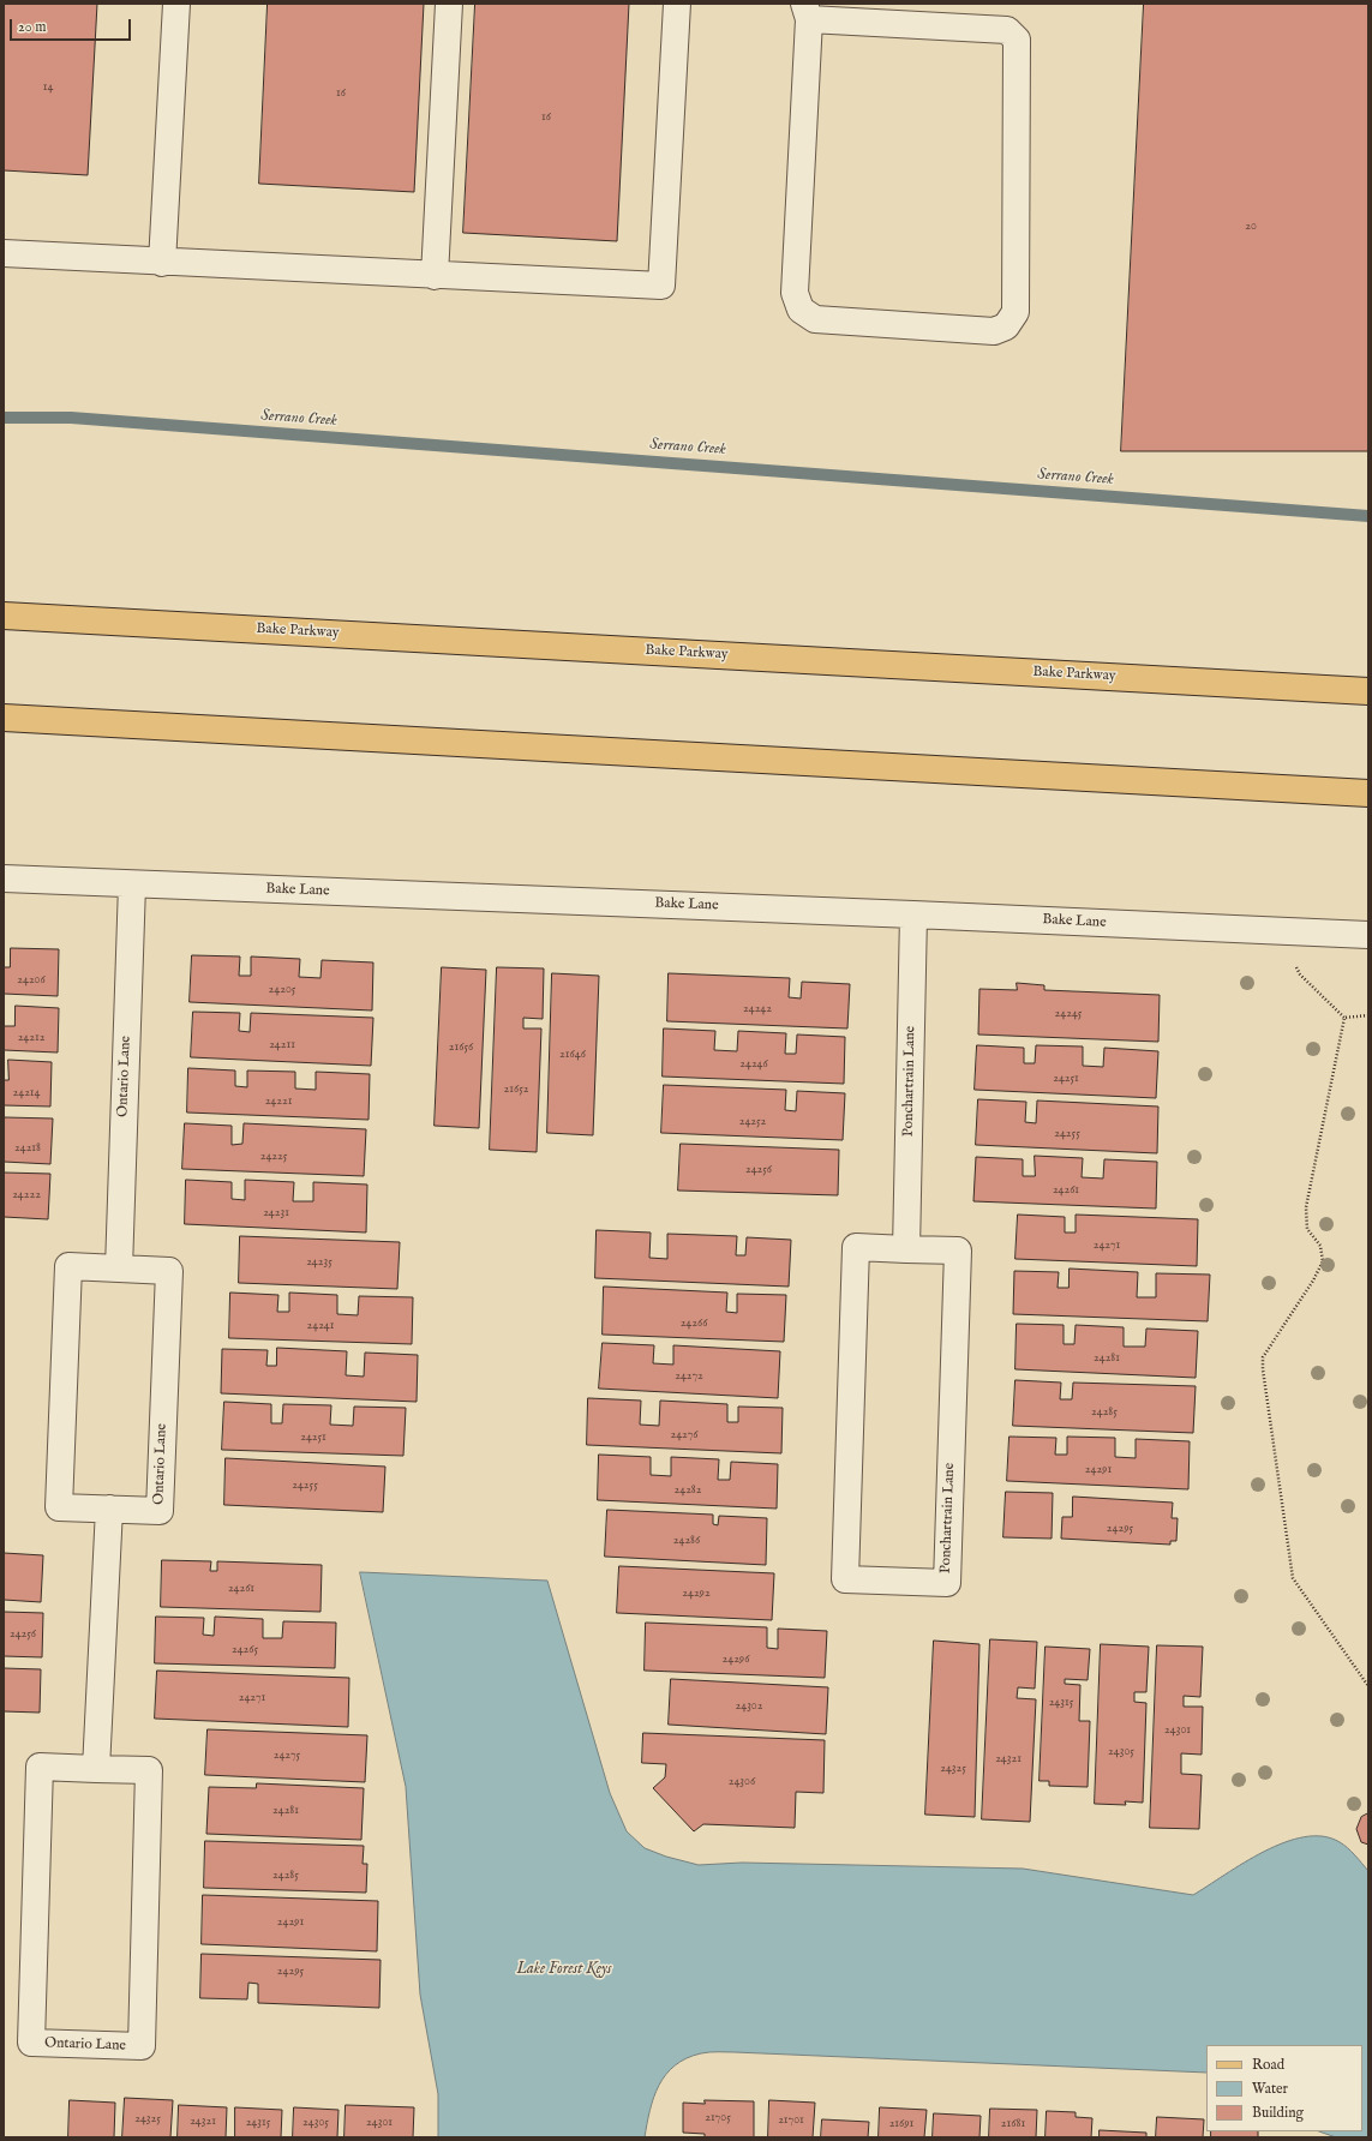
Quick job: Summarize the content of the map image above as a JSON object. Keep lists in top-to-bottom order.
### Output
{
  "streets": {
    "main road": ["Bake Parkway"],
    "street": ["Bake Lane", "Ontario Lane", "Ponchartrain Lane"]
  },
  "crossings": [
    ["Bake Lane", "Ontario Lane"],
    ["Bake Lane", "Ponchartrain Lane"]
  ],
  "water": ["Serrano Creek", "Lake Forest Keys"],
  "house_numbers": [
    "14",
    "16",
    "16",
    "20",
    "24206",
    "24205",
    "24242",
    "24245",
    "24212",
    "24211",
    "21656",
    "21646",
    "24246",
    "24251",
    "21652",
    "24214",
    "24221",
    "24252",
    "24255",
    "24218",
    "24225",
    "24256",
    "24261",
    "24222",
    "24231",
    "24271",
    "24235",
    "24266",
    "24241",
    "24281",
    "24272",
    "24285",
    "24276",
    "24251",
    "24291",
    "24255",
    "24282",
    "24295",
    "24286",
    "24261",
    "24292",
    "24256",
    "24265",
    "24296",
    "24271",
    "24315",
    "24302",
    "24301",
    "24305",
    "24275",
    "24321",
    "24325",
    "24306",
    "24281",
    "24285",
    "24291",
    "24295",
    "21705",
    "24325",
    "21701",
    "24321",
    "24315",
    "24305",
    "24301",
    "21691",
    "21681"
  ],
  "legend": ["Road", "Water", "Building"],
  "scale_bar": "20 m"
}
